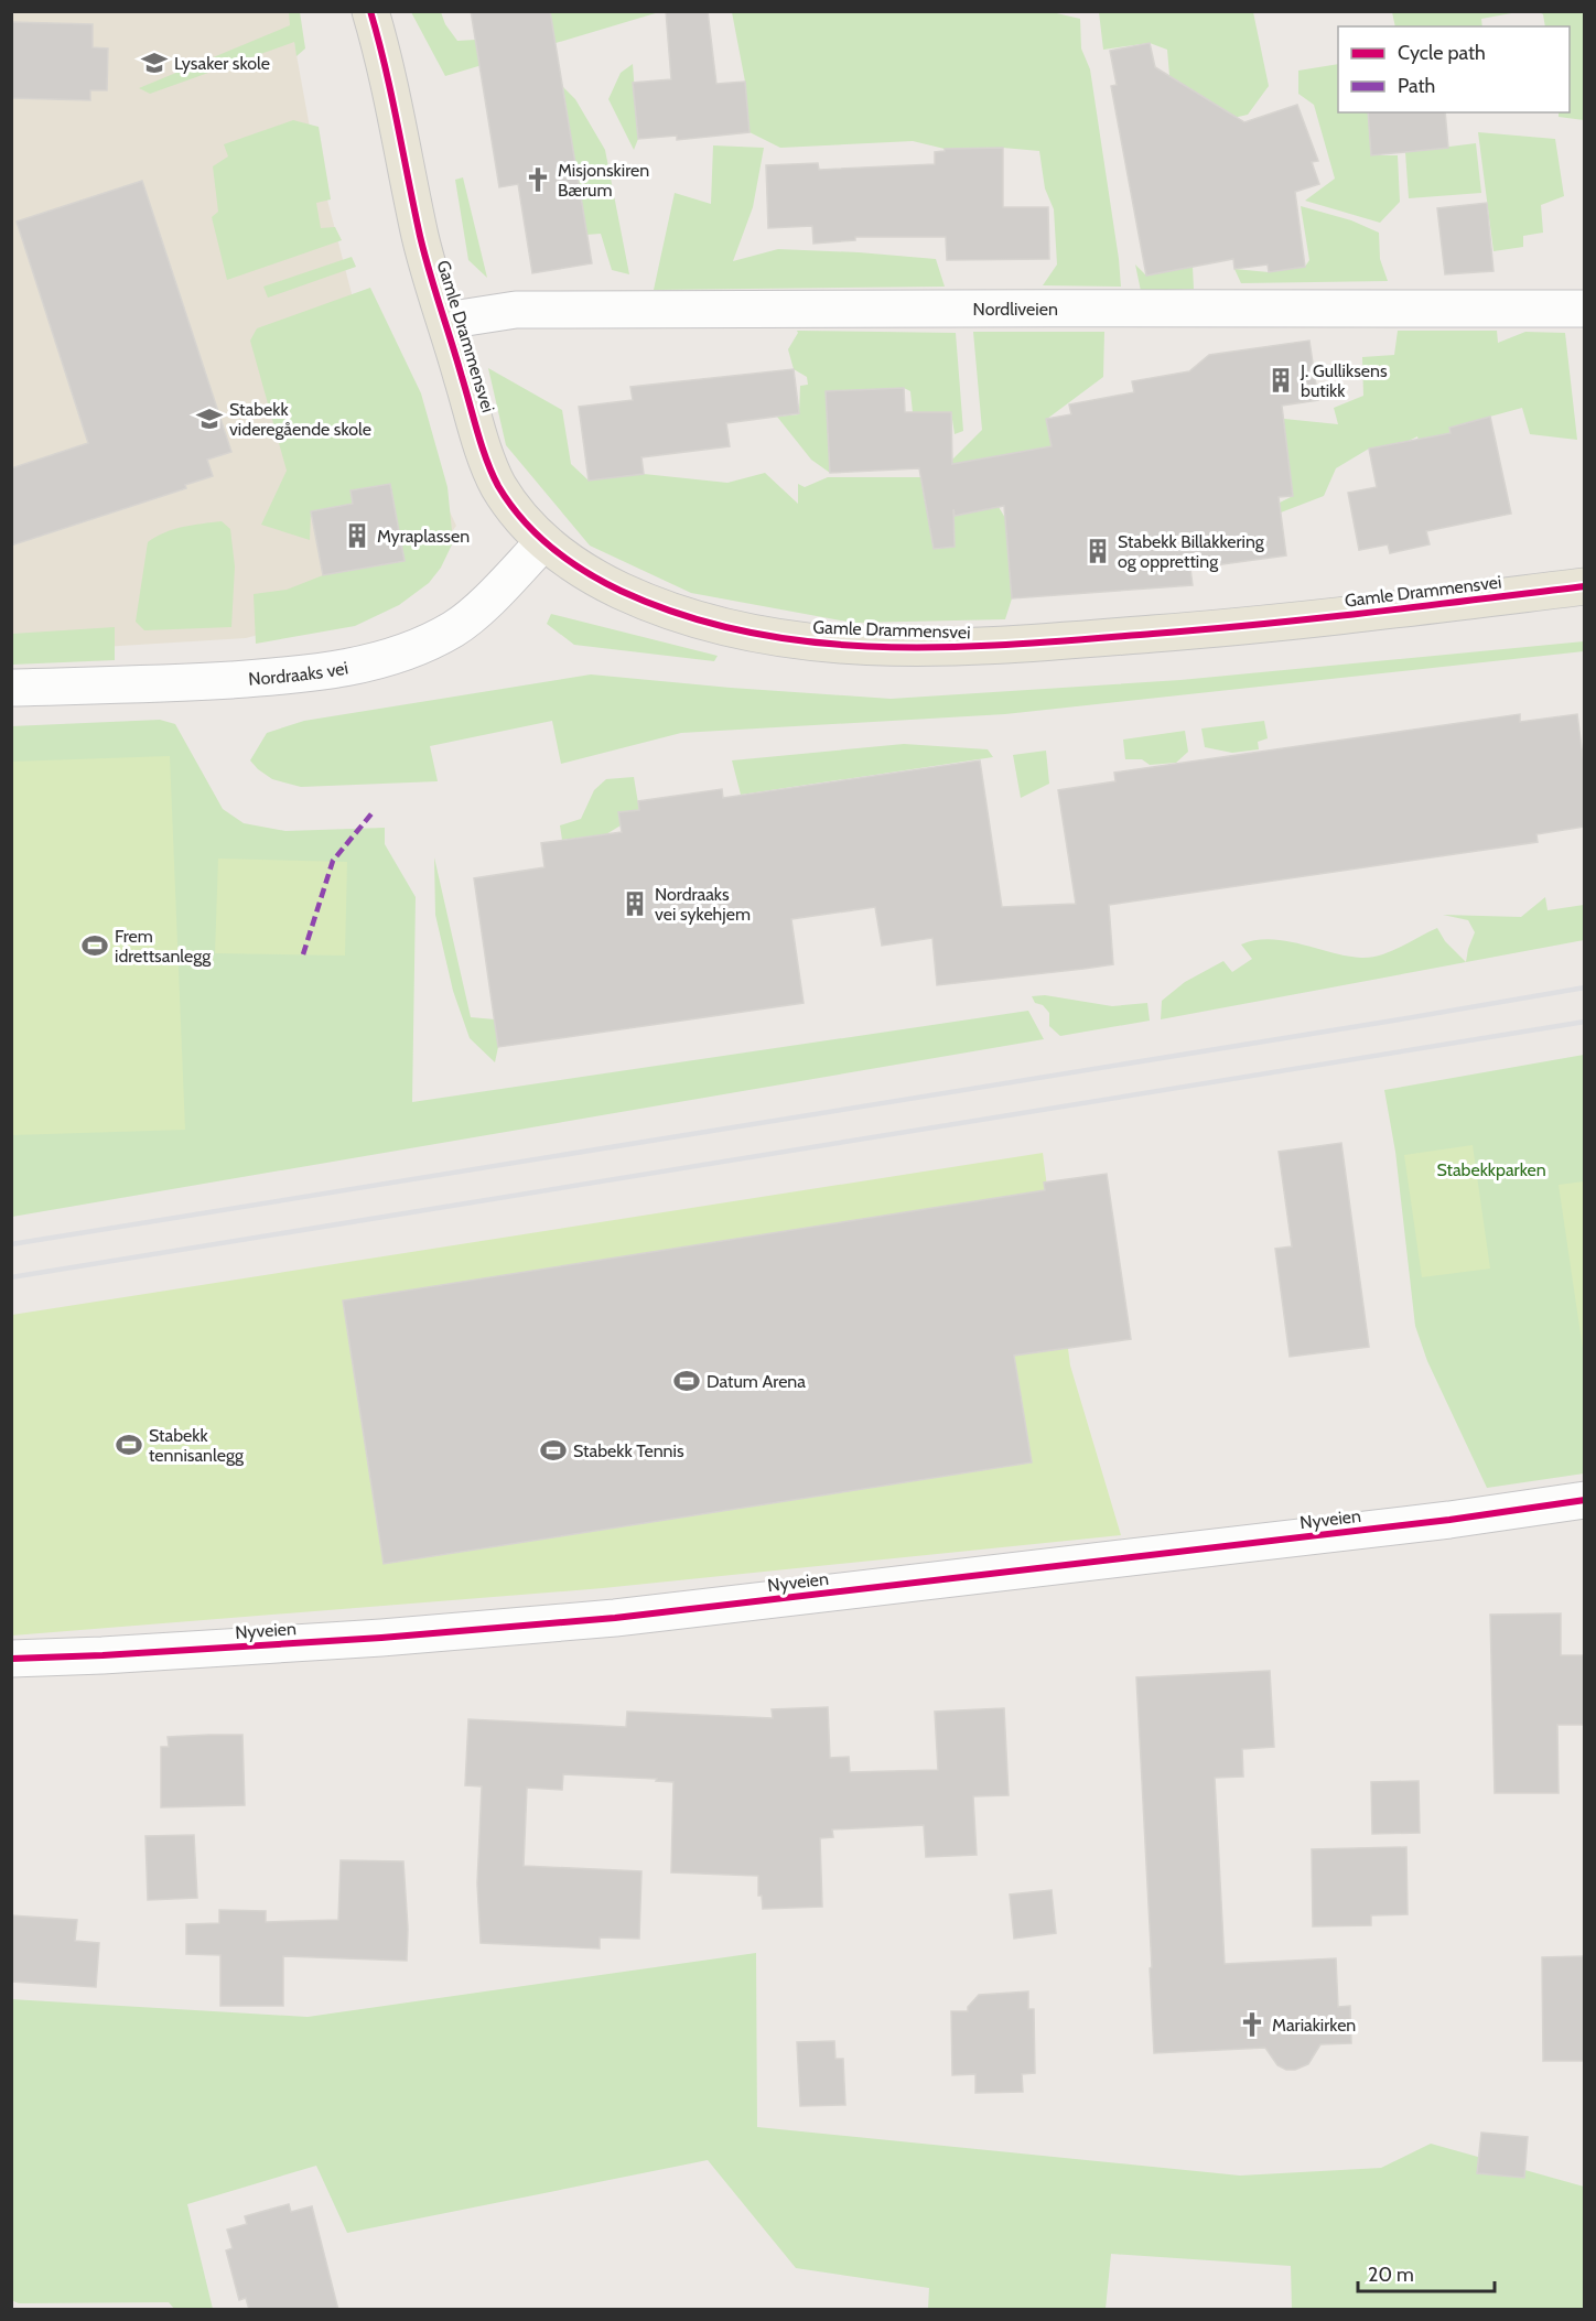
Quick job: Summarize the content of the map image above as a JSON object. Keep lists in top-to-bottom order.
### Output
{
  "streets": {
    "main road": ["Gamle Drammensvei"],
    "street": ["Nordliveien", "Nordraaks vei", "Nyveien"]
  },
  "crossings": [
    ["Nordliveien", "Gamle Drammensvei"],
    ["Gamle Drammensvei", "Nordraaks vei"]
  ],
  "parks": ["Stabekkparken"],
  "places": {
    "school or university": ["Lysaker skole", "Stabekk videregående skole"],
    "church": ["Misjonskiren Bærum", "Mariakirken"],
    "building": [
      "J. Gulliksens butikk",
      "Myraplassen",
      "Stabekk Billakkering og oppretting",
      "Nordraaks vei sykehjem"
    ],
    "sports": [
      "Frem idrettsanlegg",
      "Datum Arena",
      "Stabekk tennisanlegg",
      "Stabekk Tennis"
    ]
  },
  "legend": ["Cycle path", "Path"],
  "scale_bar": "20 m"
}
